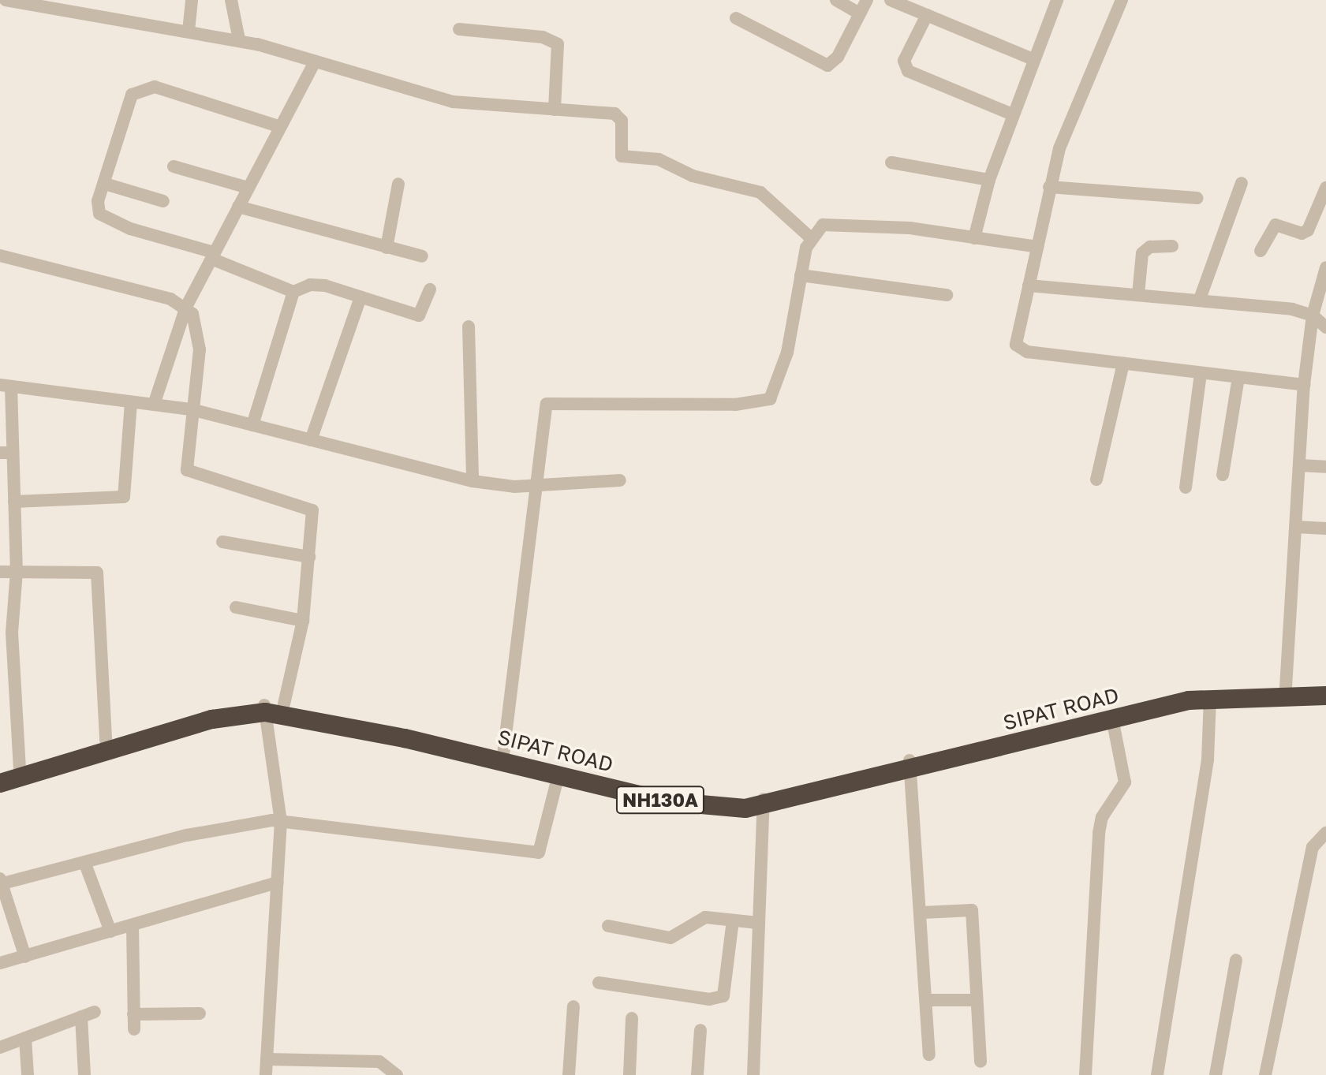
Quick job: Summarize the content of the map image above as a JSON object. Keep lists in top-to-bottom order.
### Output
{
  "streets": {
    "highway": ["SIPAT ROAD", "NH130A"]
  }
}
